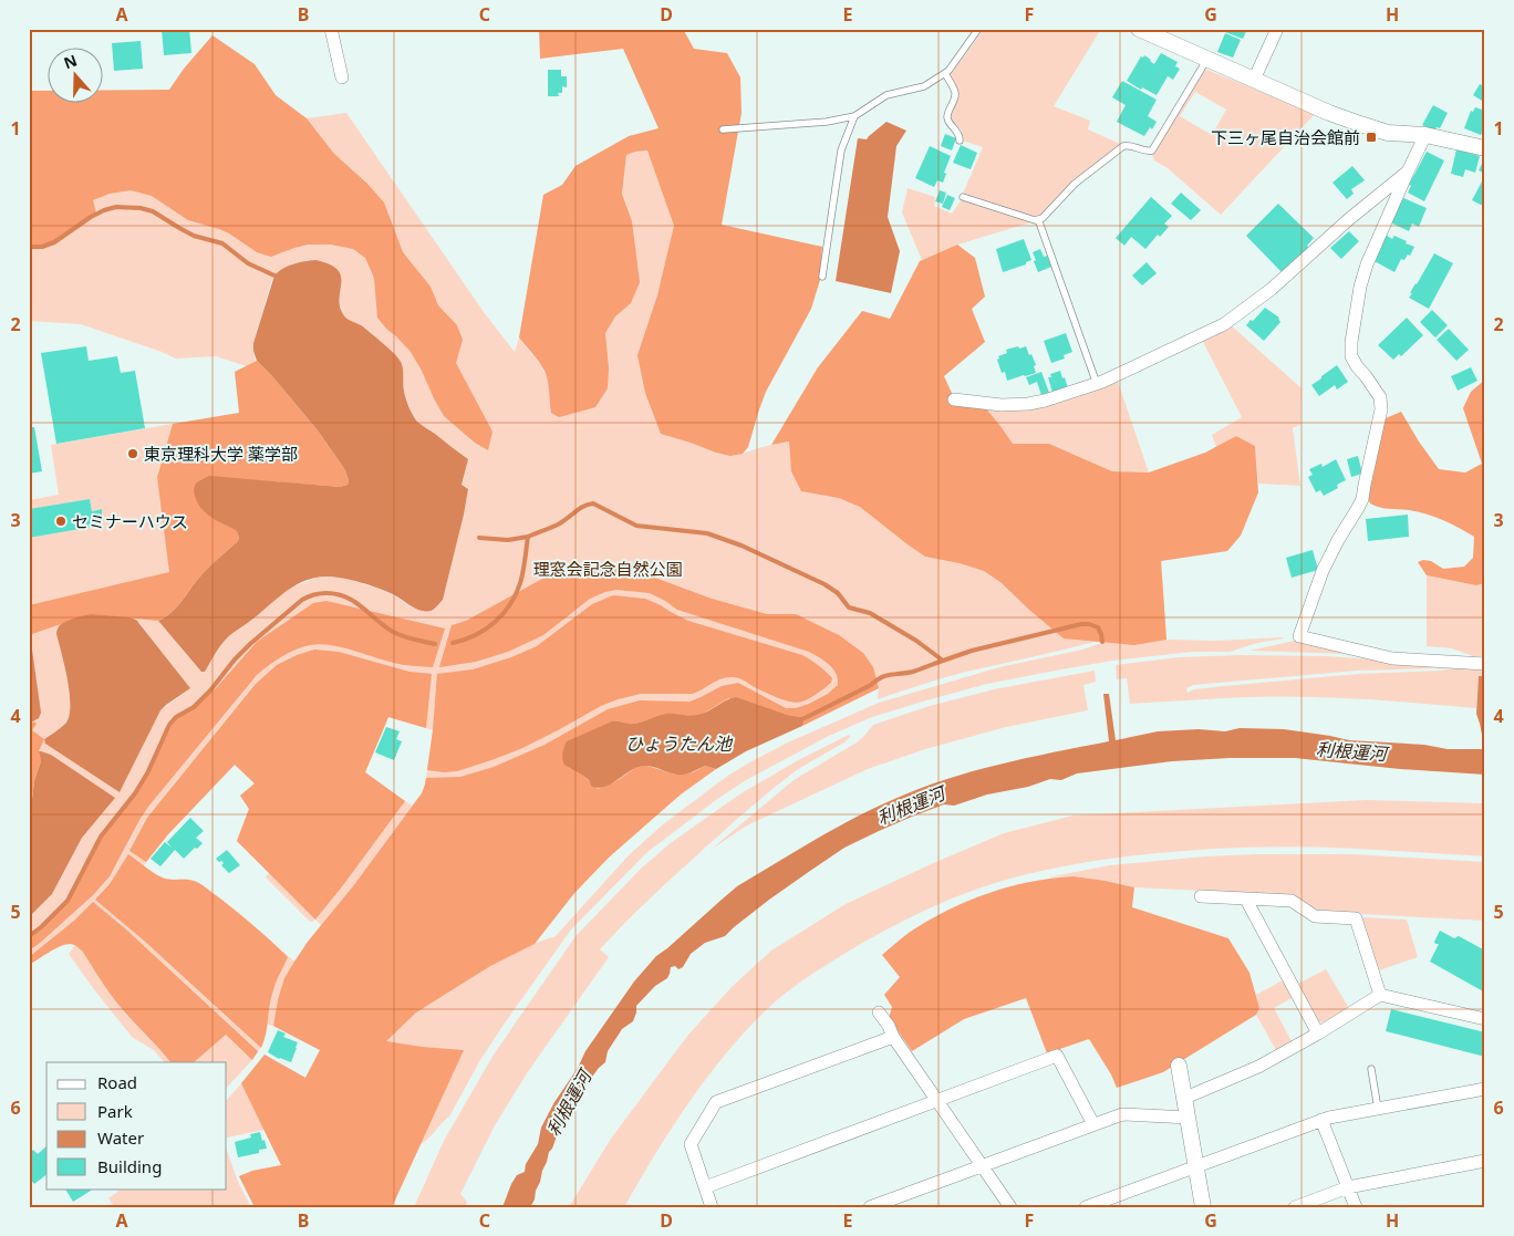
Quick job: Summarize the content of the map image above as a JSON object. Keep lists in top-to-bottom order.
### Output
{
  "water": ["ひょうたん池", "利根運河"],
  "parks": ["理窓会記念自然公園"],
  "places": {
    "transit": ["下三ヶ尾自治会館前"],
    "other": ["東京理科大学 薬学部", "セミナーハウス"]
  },
  "legend": [
    "Road",
    "Park",
    "Water",
    "Building"
  ],
  "north": "top",
  "grid": {
    "columns": [
      "A",
      "B",
      "C",
      "D",
      "E",
      "F",
      "G",
      "H"
    ],
    "rows": [
      "1",
      "2",
      "3",
      "4",
      "5",
      "6"
    ]
  }
}
